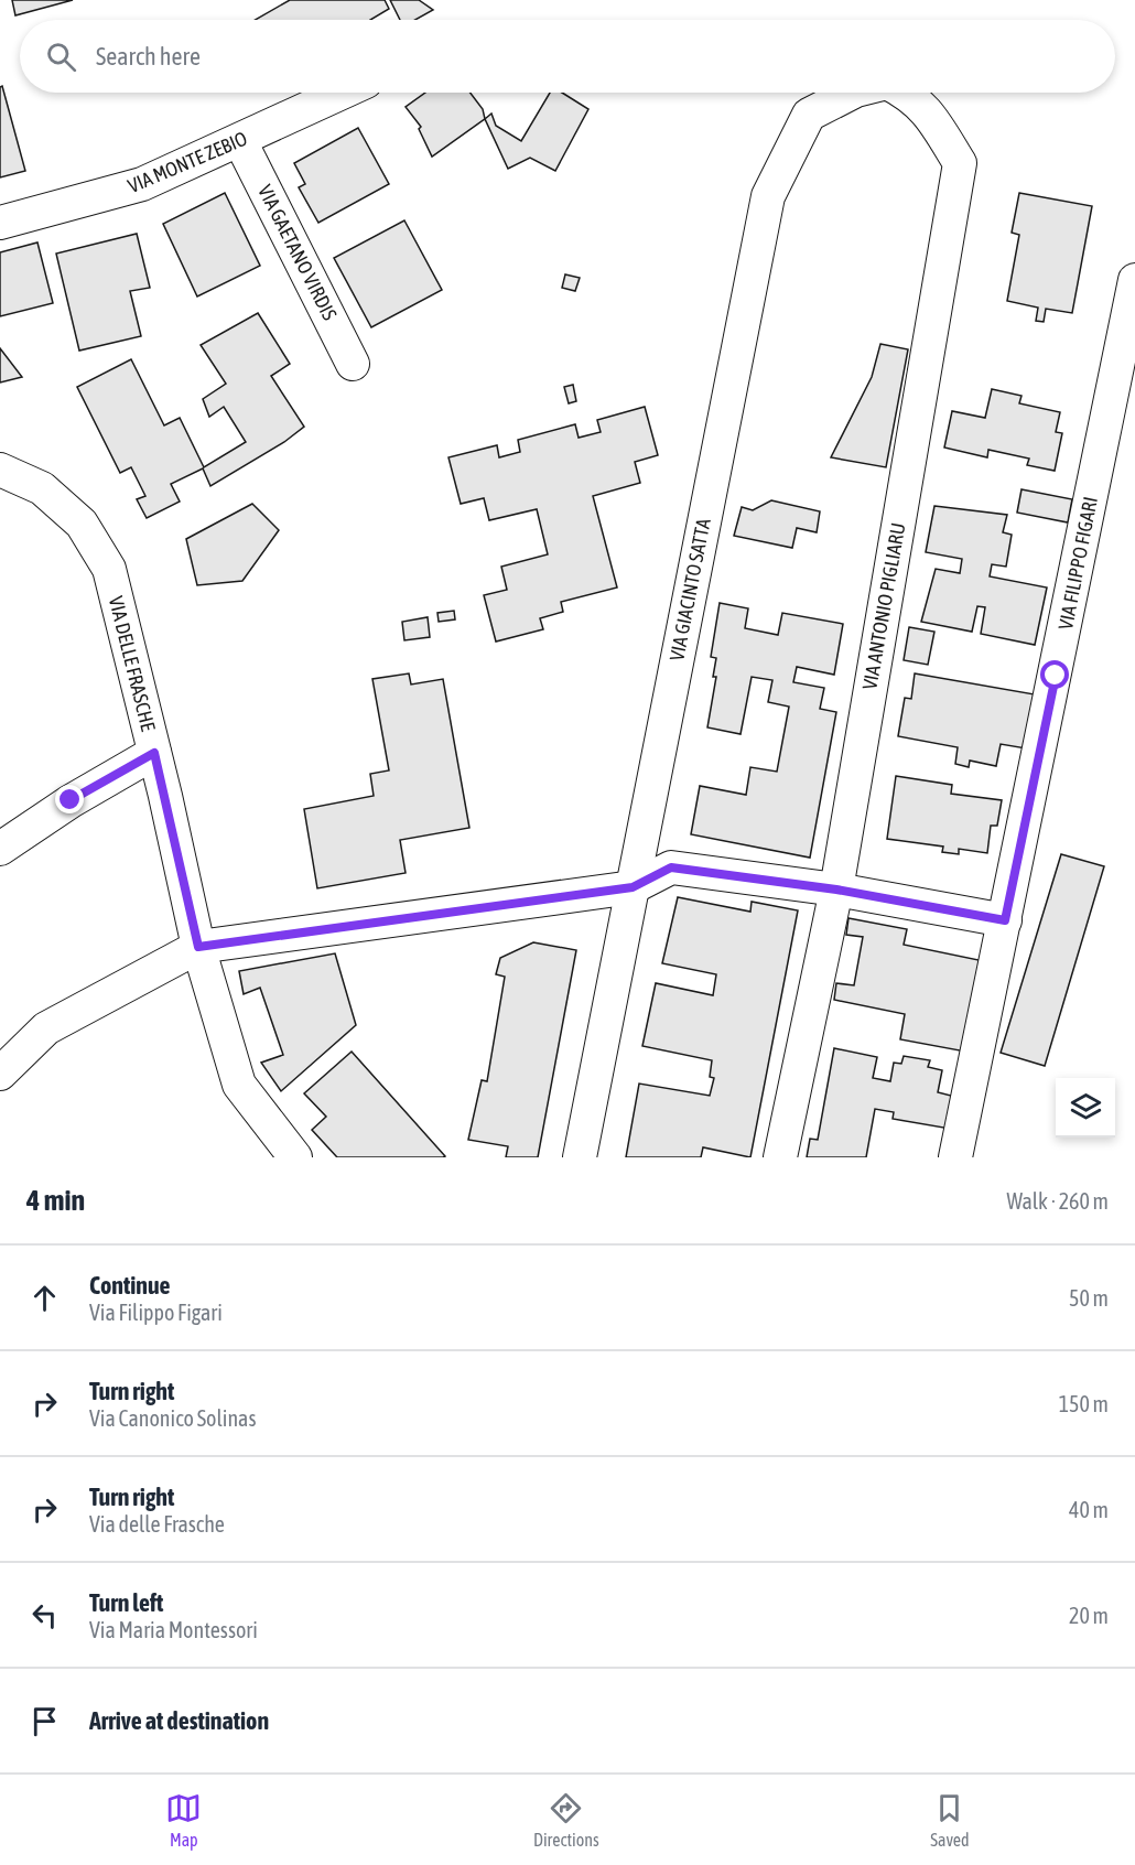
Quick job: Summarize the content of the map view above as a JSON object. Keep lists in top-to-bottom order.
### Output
{
  "streets": {
    "street": [
      "VIA MONTE ZEBIO",
      "VIA GAETANO VIRDIS",
      "VIA FILIPPO FIGARI",
      "VIA GIACINTO SATTA",
      "VIA ANTONIO PIGLIARU",
      "VIA DELLE FRASCHE"
    ]
  },
  "crossings": [
    ["VIA MONTE ZEBIO", "VIA GAETANO VIRDIS"]
  ],
  "page": {
    "search": "Search here",
    "heading": ["4 min", "Walk · 260 m"],
    "list": [
      ["Continue", "Via Filippo Figari", "50 m"],
      ["Turn right", "Via Canonico Solinas", "150 m"],
      ["Turn right", "Via delle Frasche", "40 m"],
      ["Turn left", "Via Maria Montessori", "20 m"],
      "Arrive at destination"
    ],
    "nav": ["Map", "Directions", "Saved"]
  }
}
